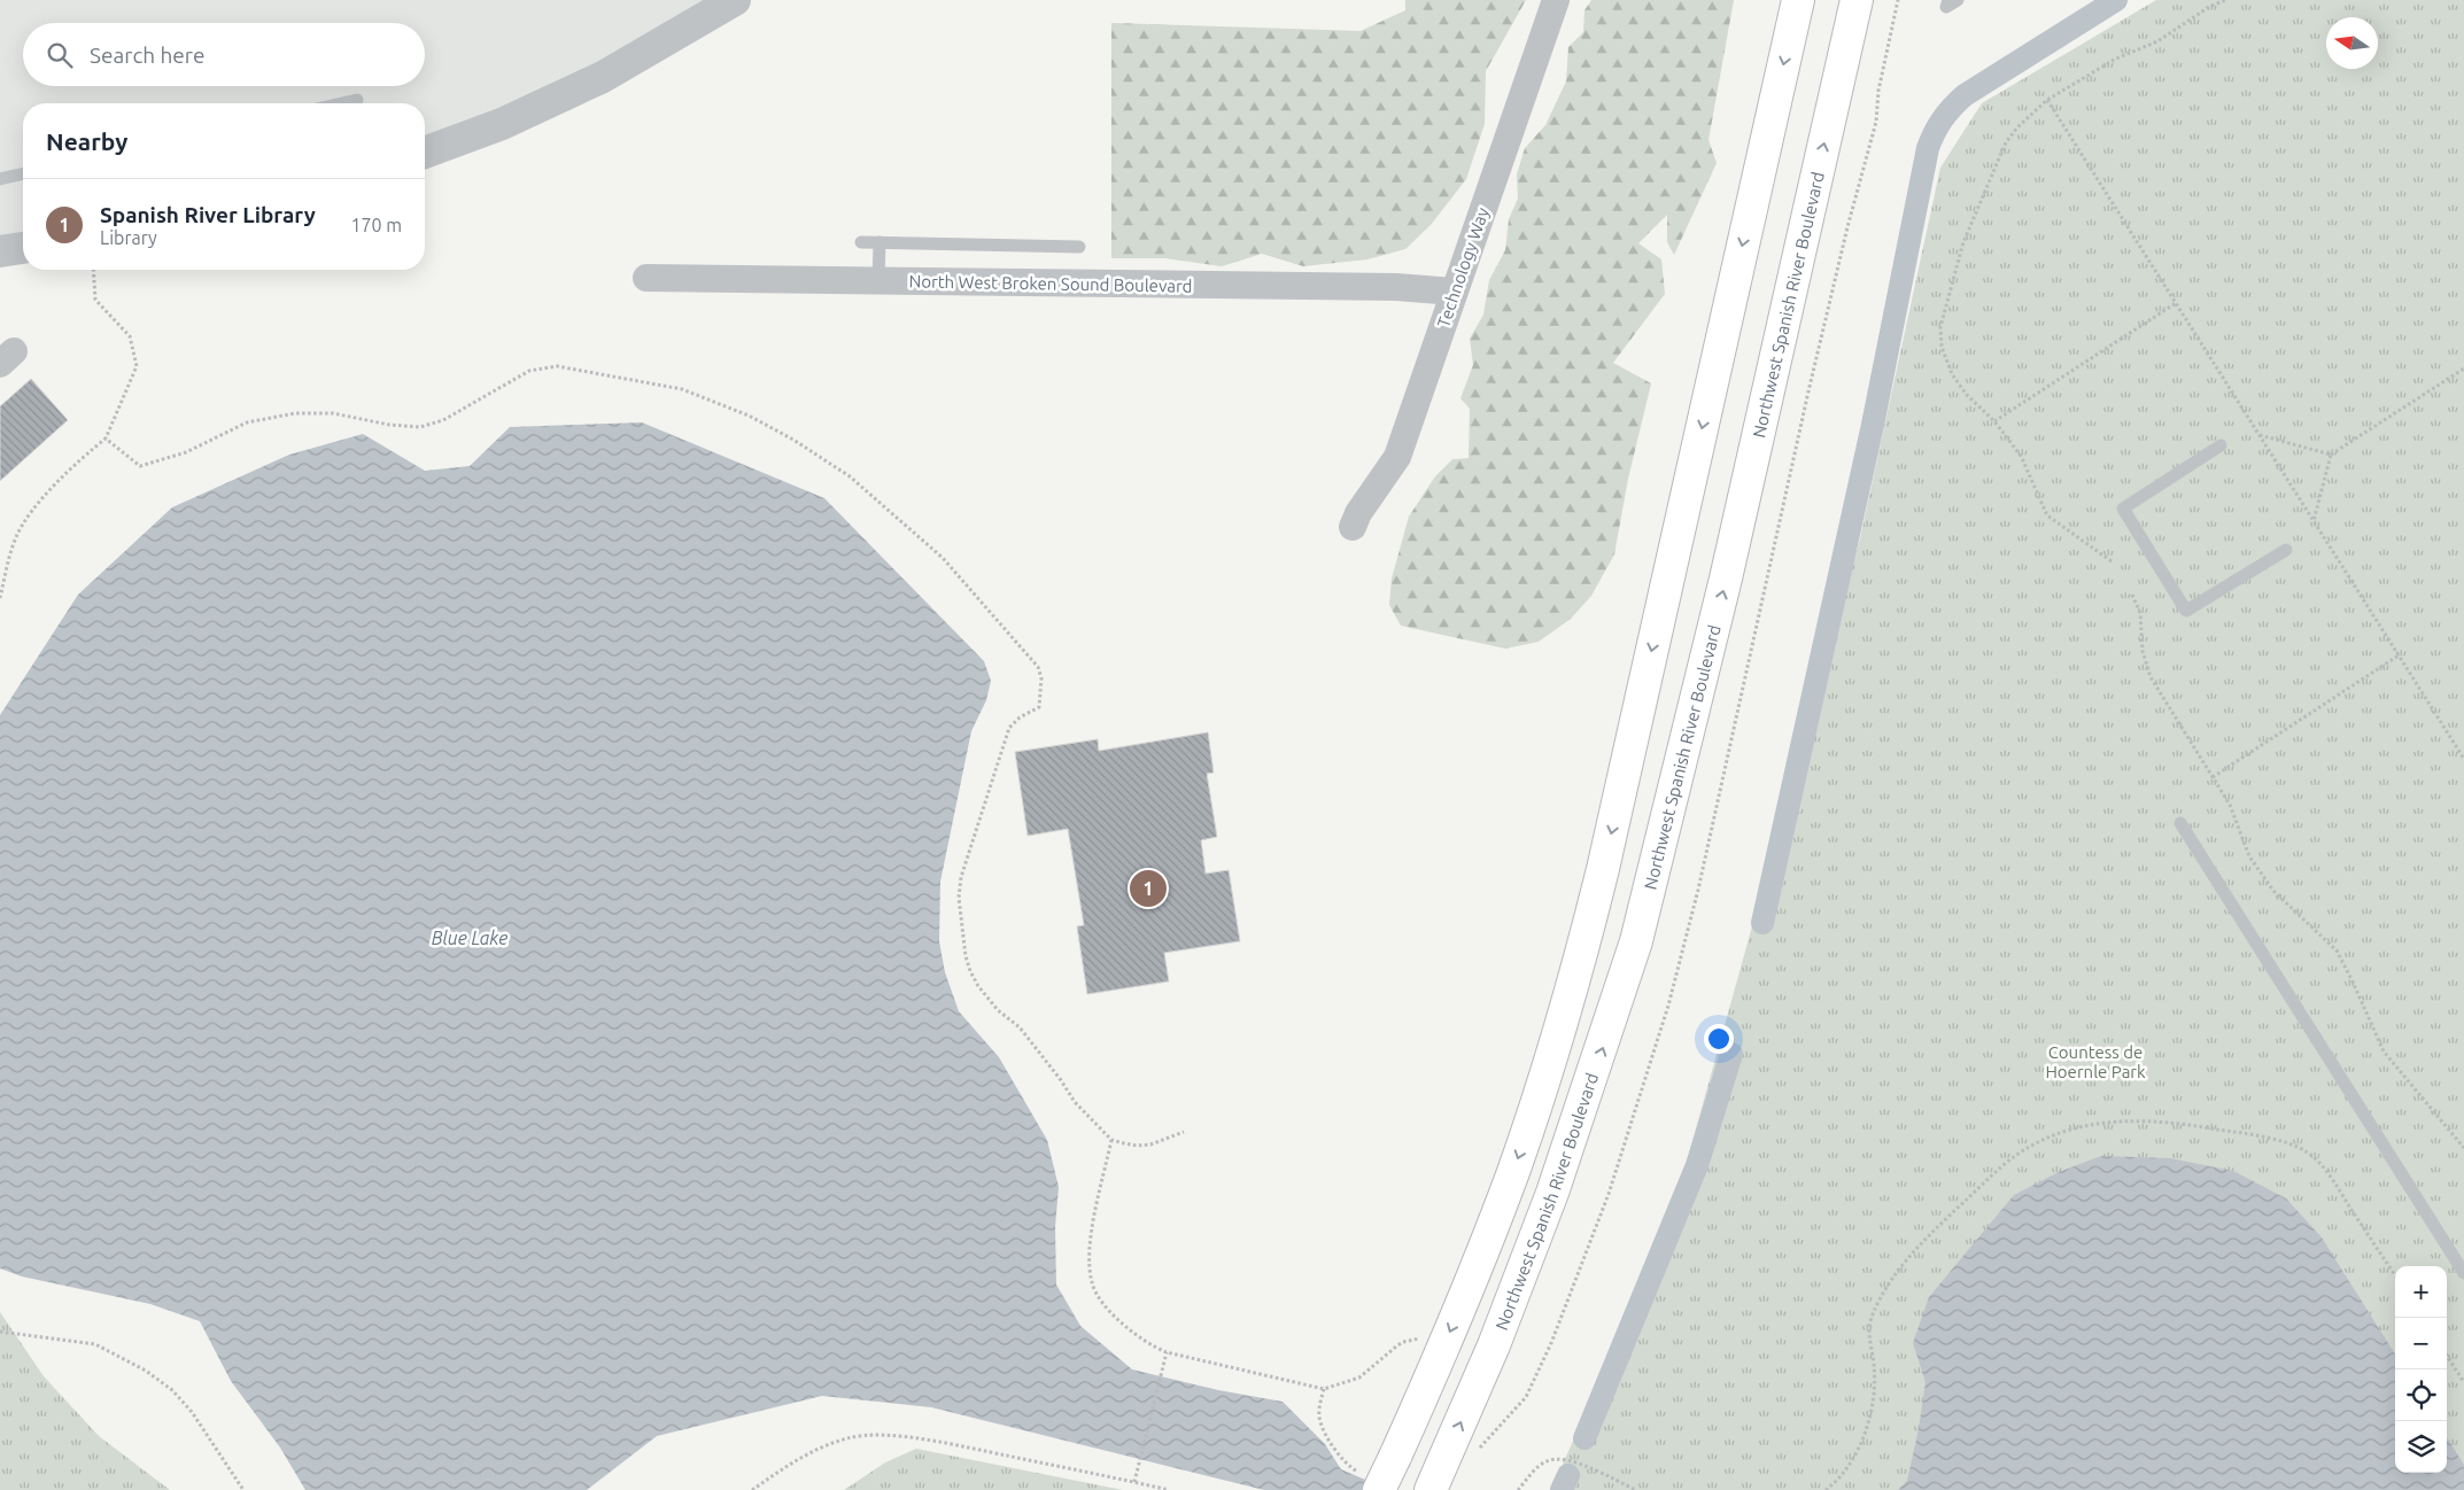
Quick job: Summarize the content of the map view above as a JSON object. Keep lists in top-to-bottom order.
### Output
{
  "streets": {
    "main road": ["Northwest Spanish River Boulevard"],
    "street": ["Technology Way", "North West Broken Sound Boulevard"]
  },
  "crossings": [
    ["Technology Way", "North West Broken Sound Boulevard"]
  ],
  "water": ["Blue Lake"],
  "parks": ["Countess de Hoernle Park"],
  "north": "left",
  "page": {
    "search": "Search here",
    "heading": "Nearby",
    "list": [
      {
        "mark": "1",
        "name": "Spanish River Library",
        "note": "Library",
        "value": "170 m"
      }
    ],
    "pins": "1",
    "map_buttons": ["+", "−"]
  }
}
